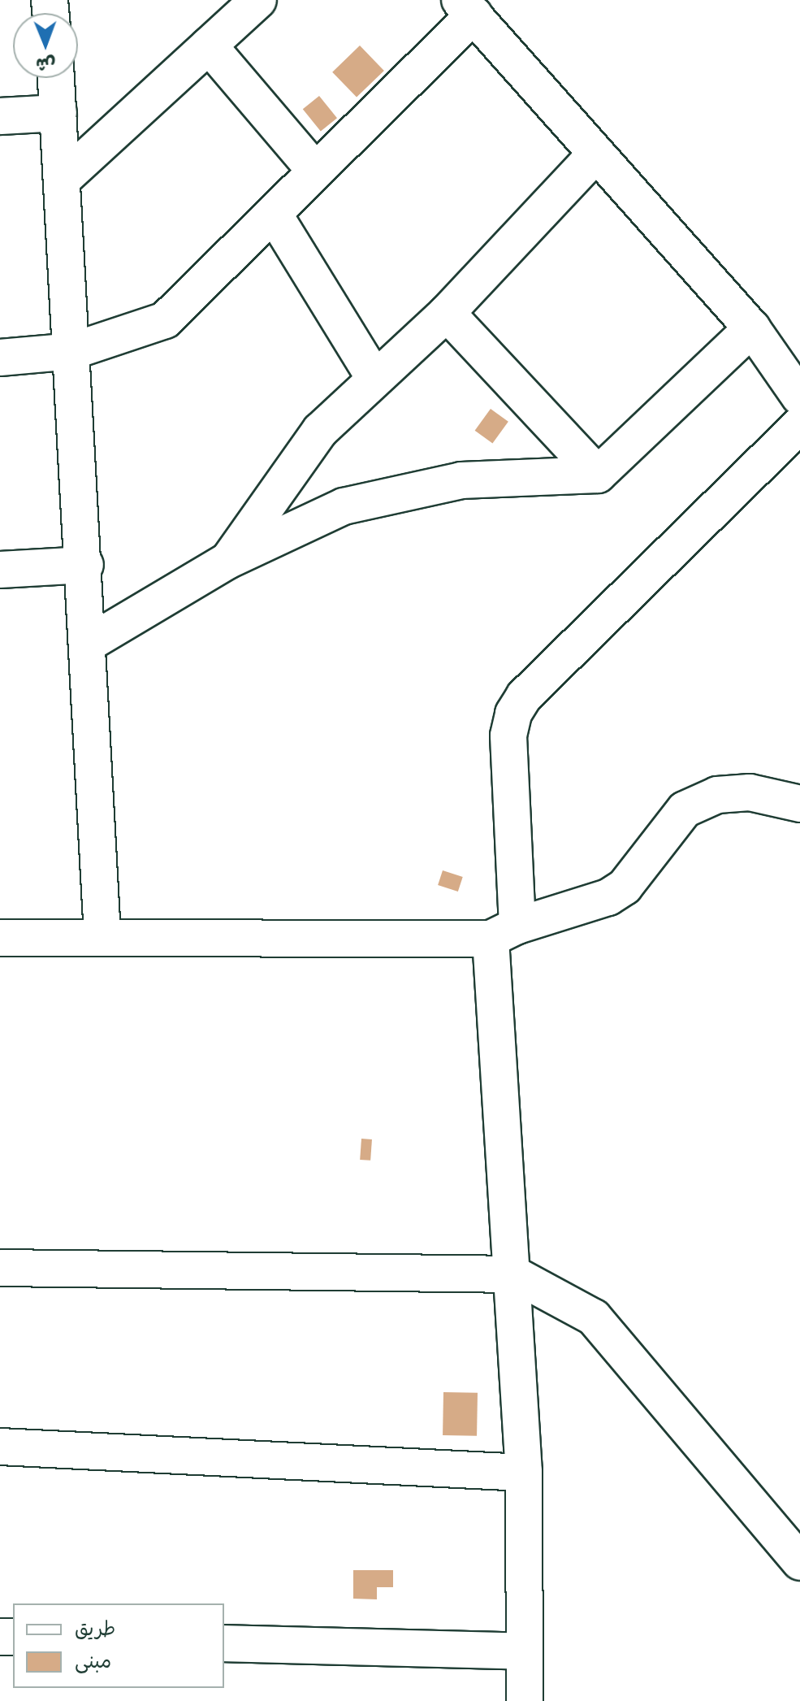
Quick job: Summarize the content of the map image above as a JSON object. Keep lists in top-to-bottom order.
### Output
{
  "legend": ["طريق", "مبنى"],
  "north": "bottom"
}
